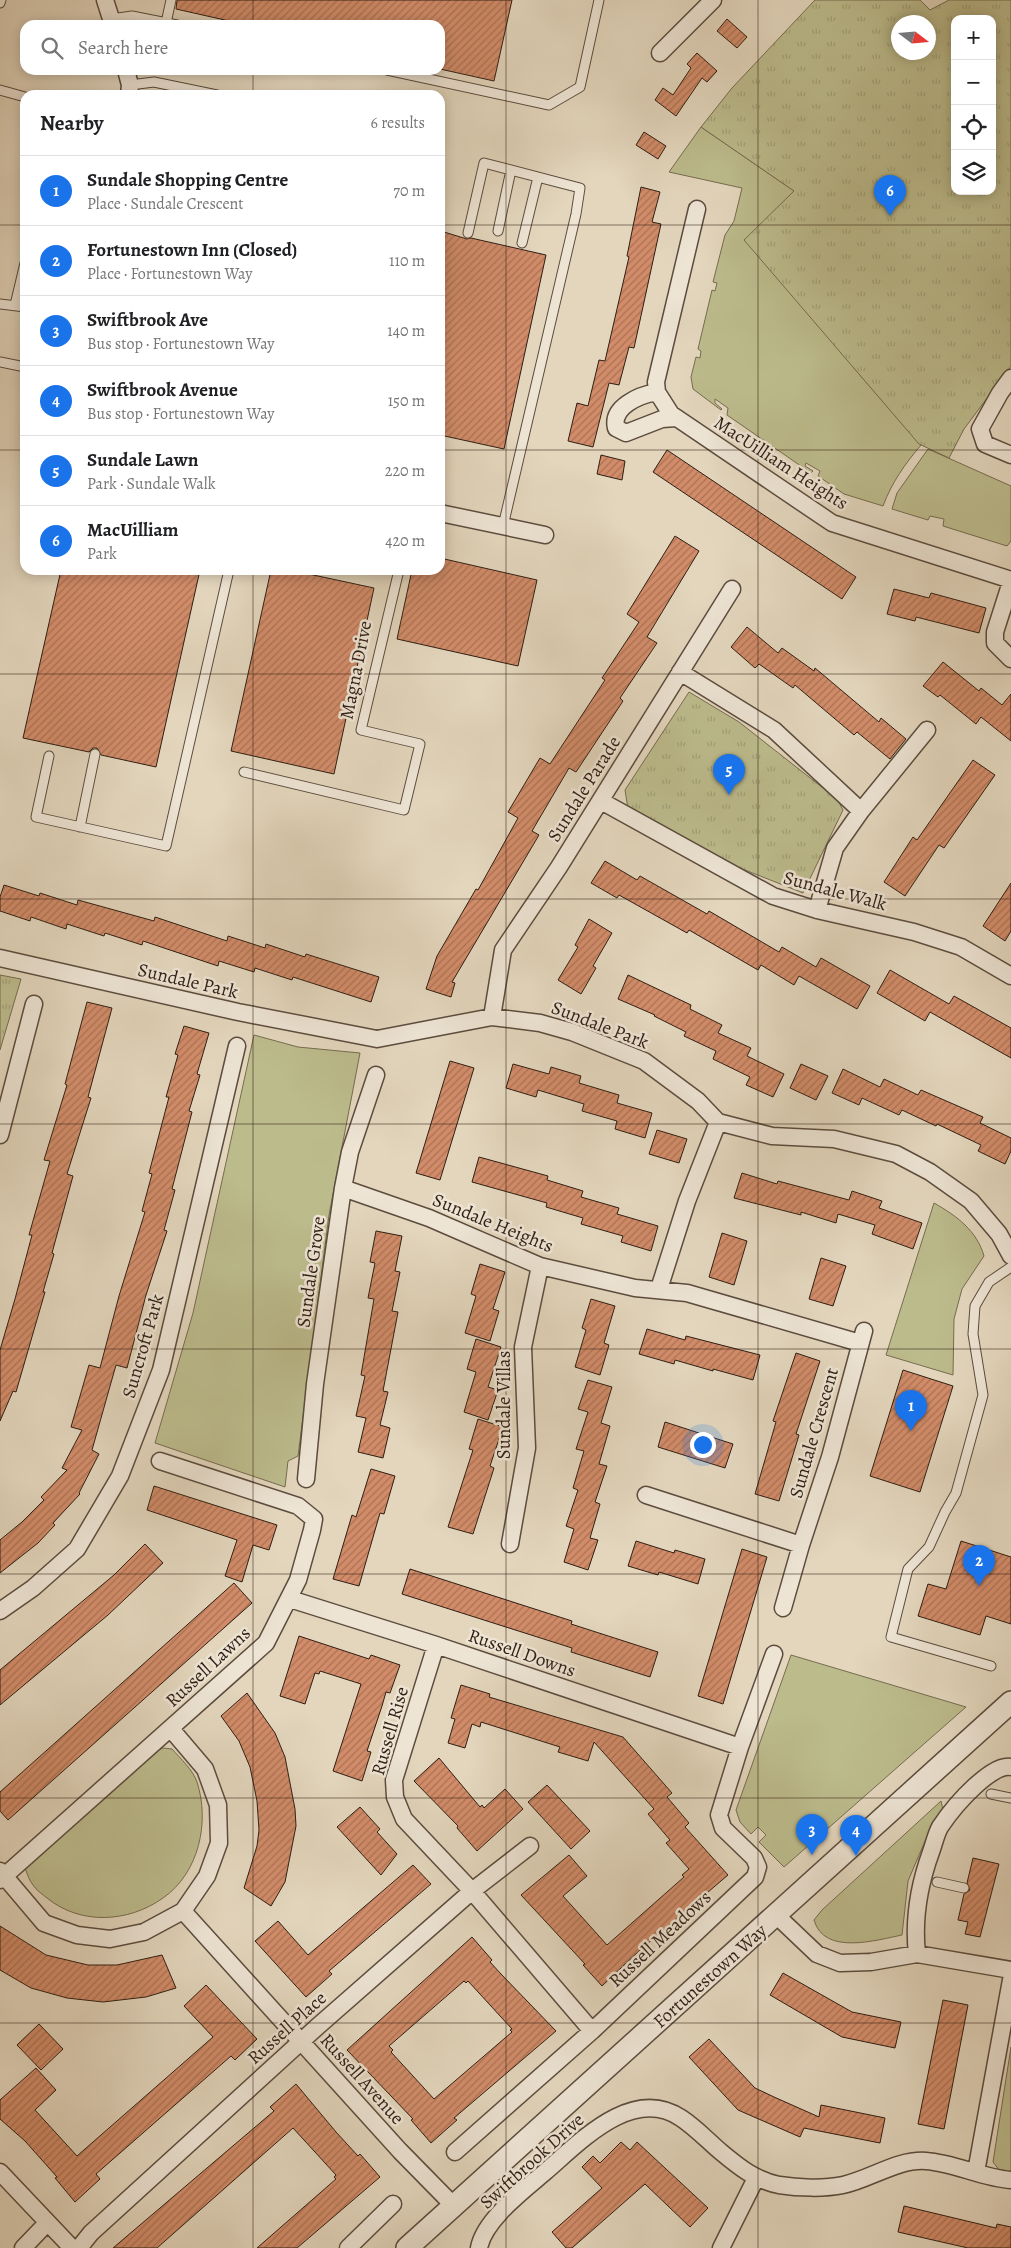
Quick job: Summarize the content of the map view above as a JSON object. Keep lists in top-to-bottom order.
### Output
{
  "streets": {
    "street": [
      "MacUilliam Heights",
      "Sundale Parade",
      "Sundale Walk",
      "Sundale Park",
      "Sundale Heights",
      "Sundale Grove",
      "Suncroft Park",
      "Sundale Villas",
      "Sundale Crescent",
      "Russell Downs",
      "Russell Lawns",
      "Russell Rise",
      "Russell Meadows",
      "Fortunestown Way",
      "Russell Place",
      "Russell Avenue",
      "Swiftbrook Drive"
    ],
    "lane": ["Magna Drive"]
  },
  "crossings": [
    ["Sundale Parade", "Sundale Walk"],
    ["Sundale Parade", "Sundale Park"],
    ["Sundale Heights", "Sundale Grove"],
    ["Sundale Heights", "Sundale Villas"],
    ["Sundale Heights", "Sundale Crescent"],
    ["Russell Downs", "Russell Lawns"],
    ["Russell Downs", "Russell Rise"],
    ["Russell Downs", "Russell Meadows"],
    ["Russell Rise", "Russell Place"],
    ["Fortunestown Way", "Russell Avenue"],
    ["Russell Place", "Russell Avenue"]
  ],
  "north": "right",
  "page": {
    "map_buttons": ["+", "−"],
    "search": "Search here",
    "heading": ["Nearby", "6 results"],
    "list": [
      {
        "mark": "1",
        "name": "Sundale Shopping Centre",
        "note": "Place · Sundale Crescent",
        "value": "70 m"
      },
      {
        "mark": "2",
        "name": "Fortunestown Inn (Closed)",
        "note": "Place · Fortunestown Way",
        "value": "110 m"
      },
      {
        "mark": "3",
        "name": "Swiftbrook Ave",
        "note": "Bus stop · Fortunestown Way",
        "value": "140 m"
      },
      {
        "mark": "4",
        "name": "Swiftbrook Avenue",
        "note": "Bus stop · Fortunestown Way",
        "value": "150 m"
      },
      {
        "mark": "5",
        "name": "Sundale Lawn",
        "note": "Park · Sundale Walk",
        "value": "220 m"
      },
      {
        "mark": "6",
        "name": "MacUilliam",
        "note": "Park",
        "value": "420 m"
      }
    ],
    "pins": [
      "6",
      "5",
      "1",
      "2",
      "3",
      "4"
    ]
  }
}
